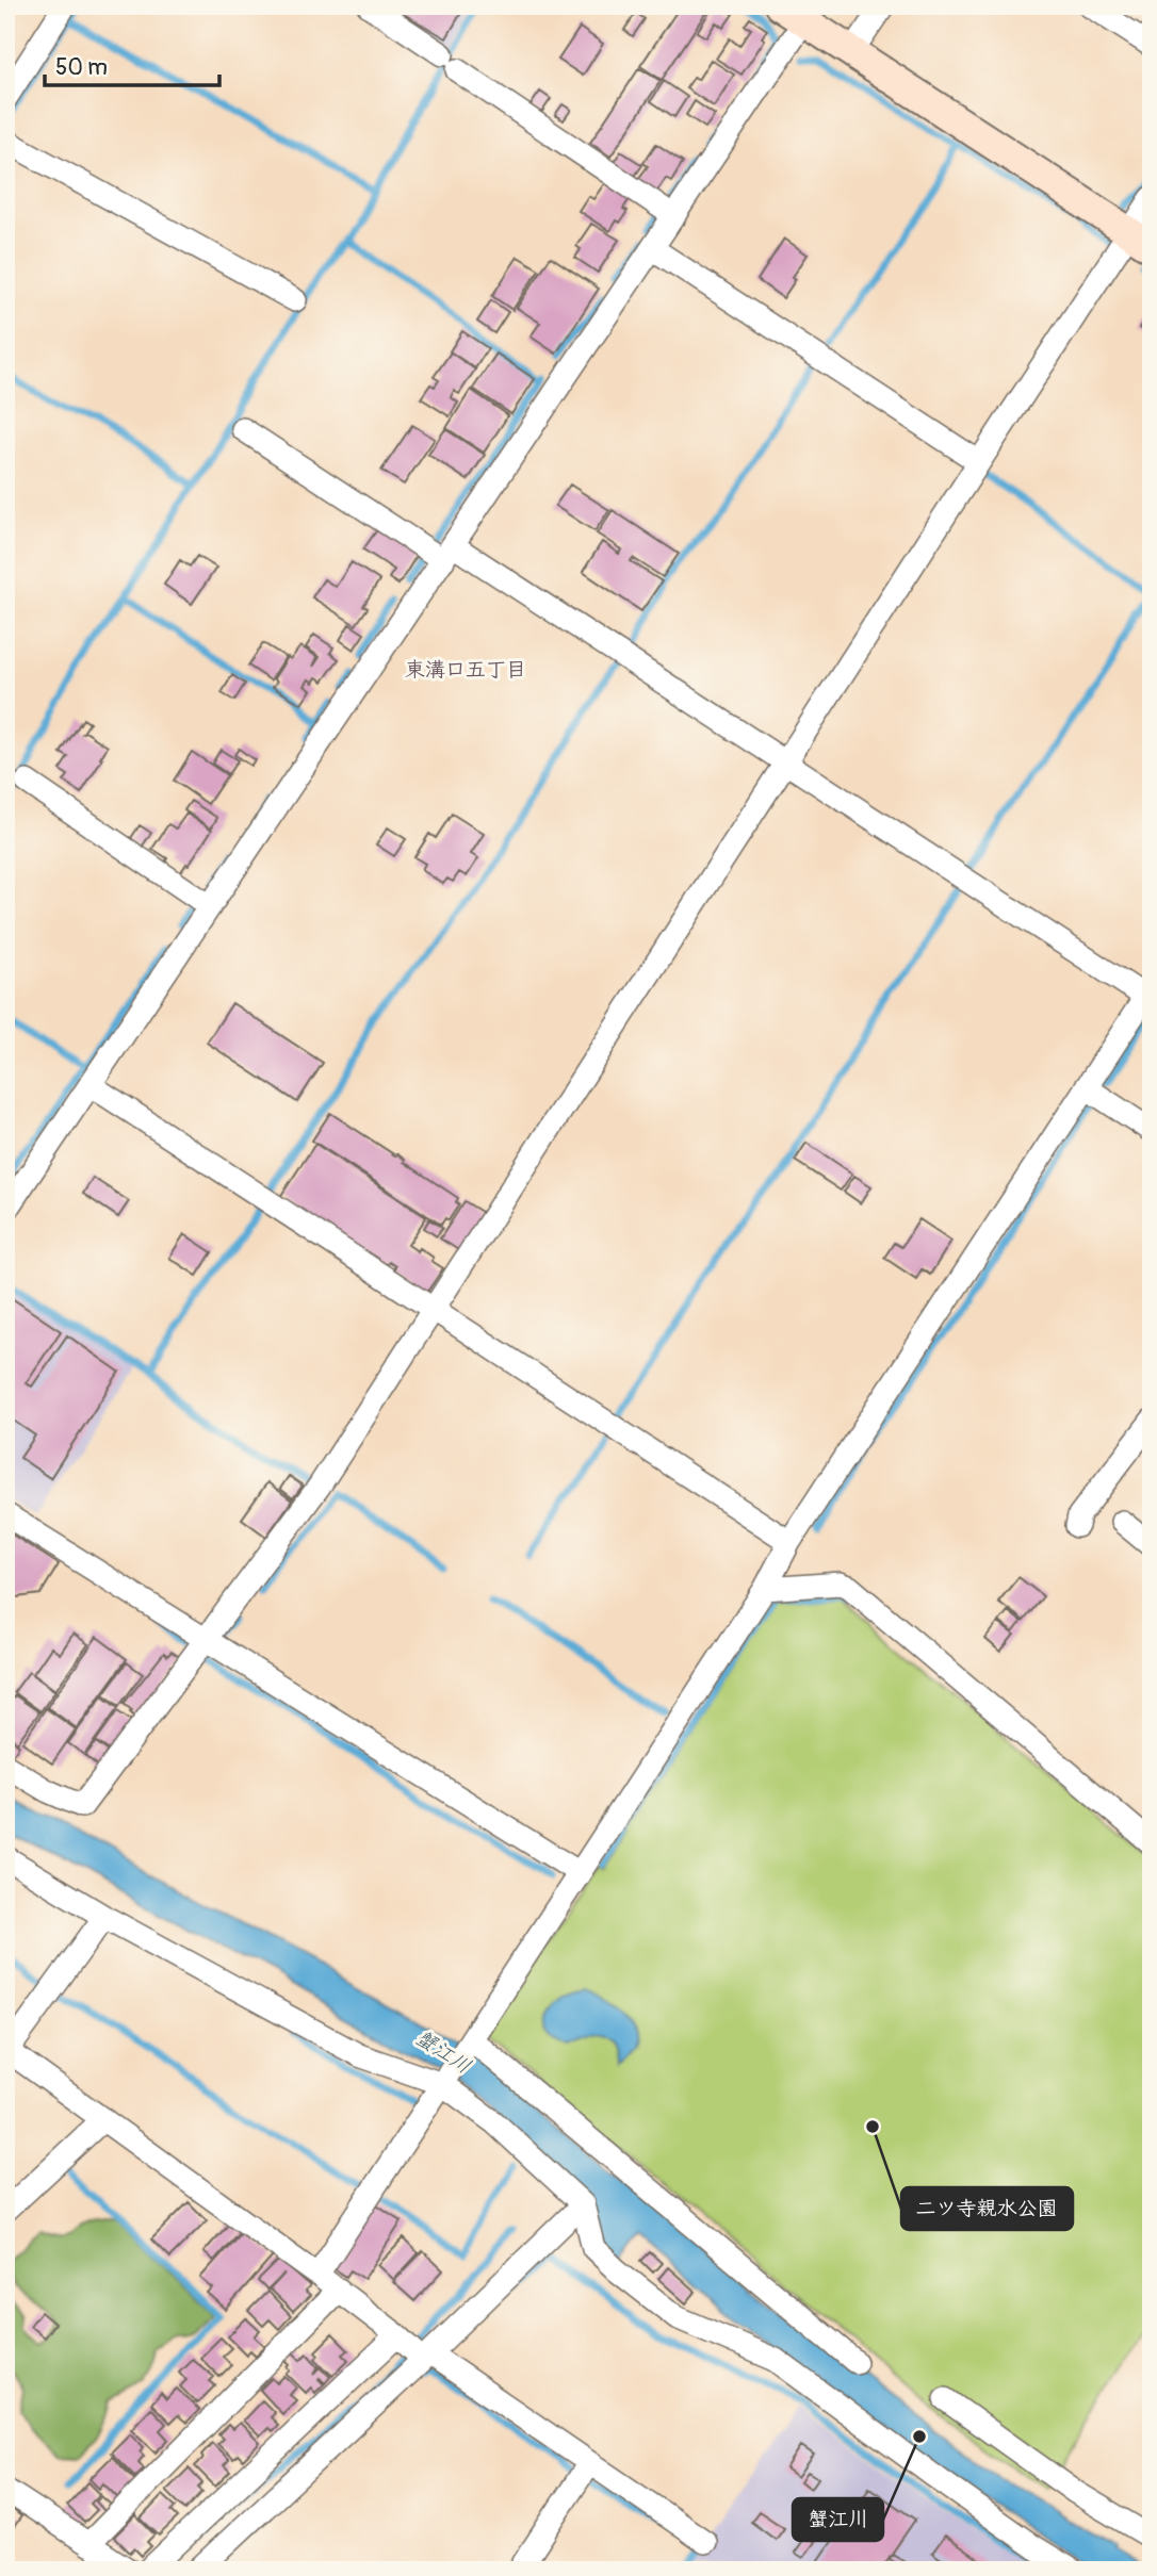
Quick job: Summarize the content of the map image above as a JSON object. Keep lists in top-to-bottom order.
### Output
{
  "districts": ["東溝口五丁目"],
  "water": ["蟹江川"],
  "places": ["二ツ寺親水公園", "蟹江川"],
  "scale_bar": "50 m"
}
